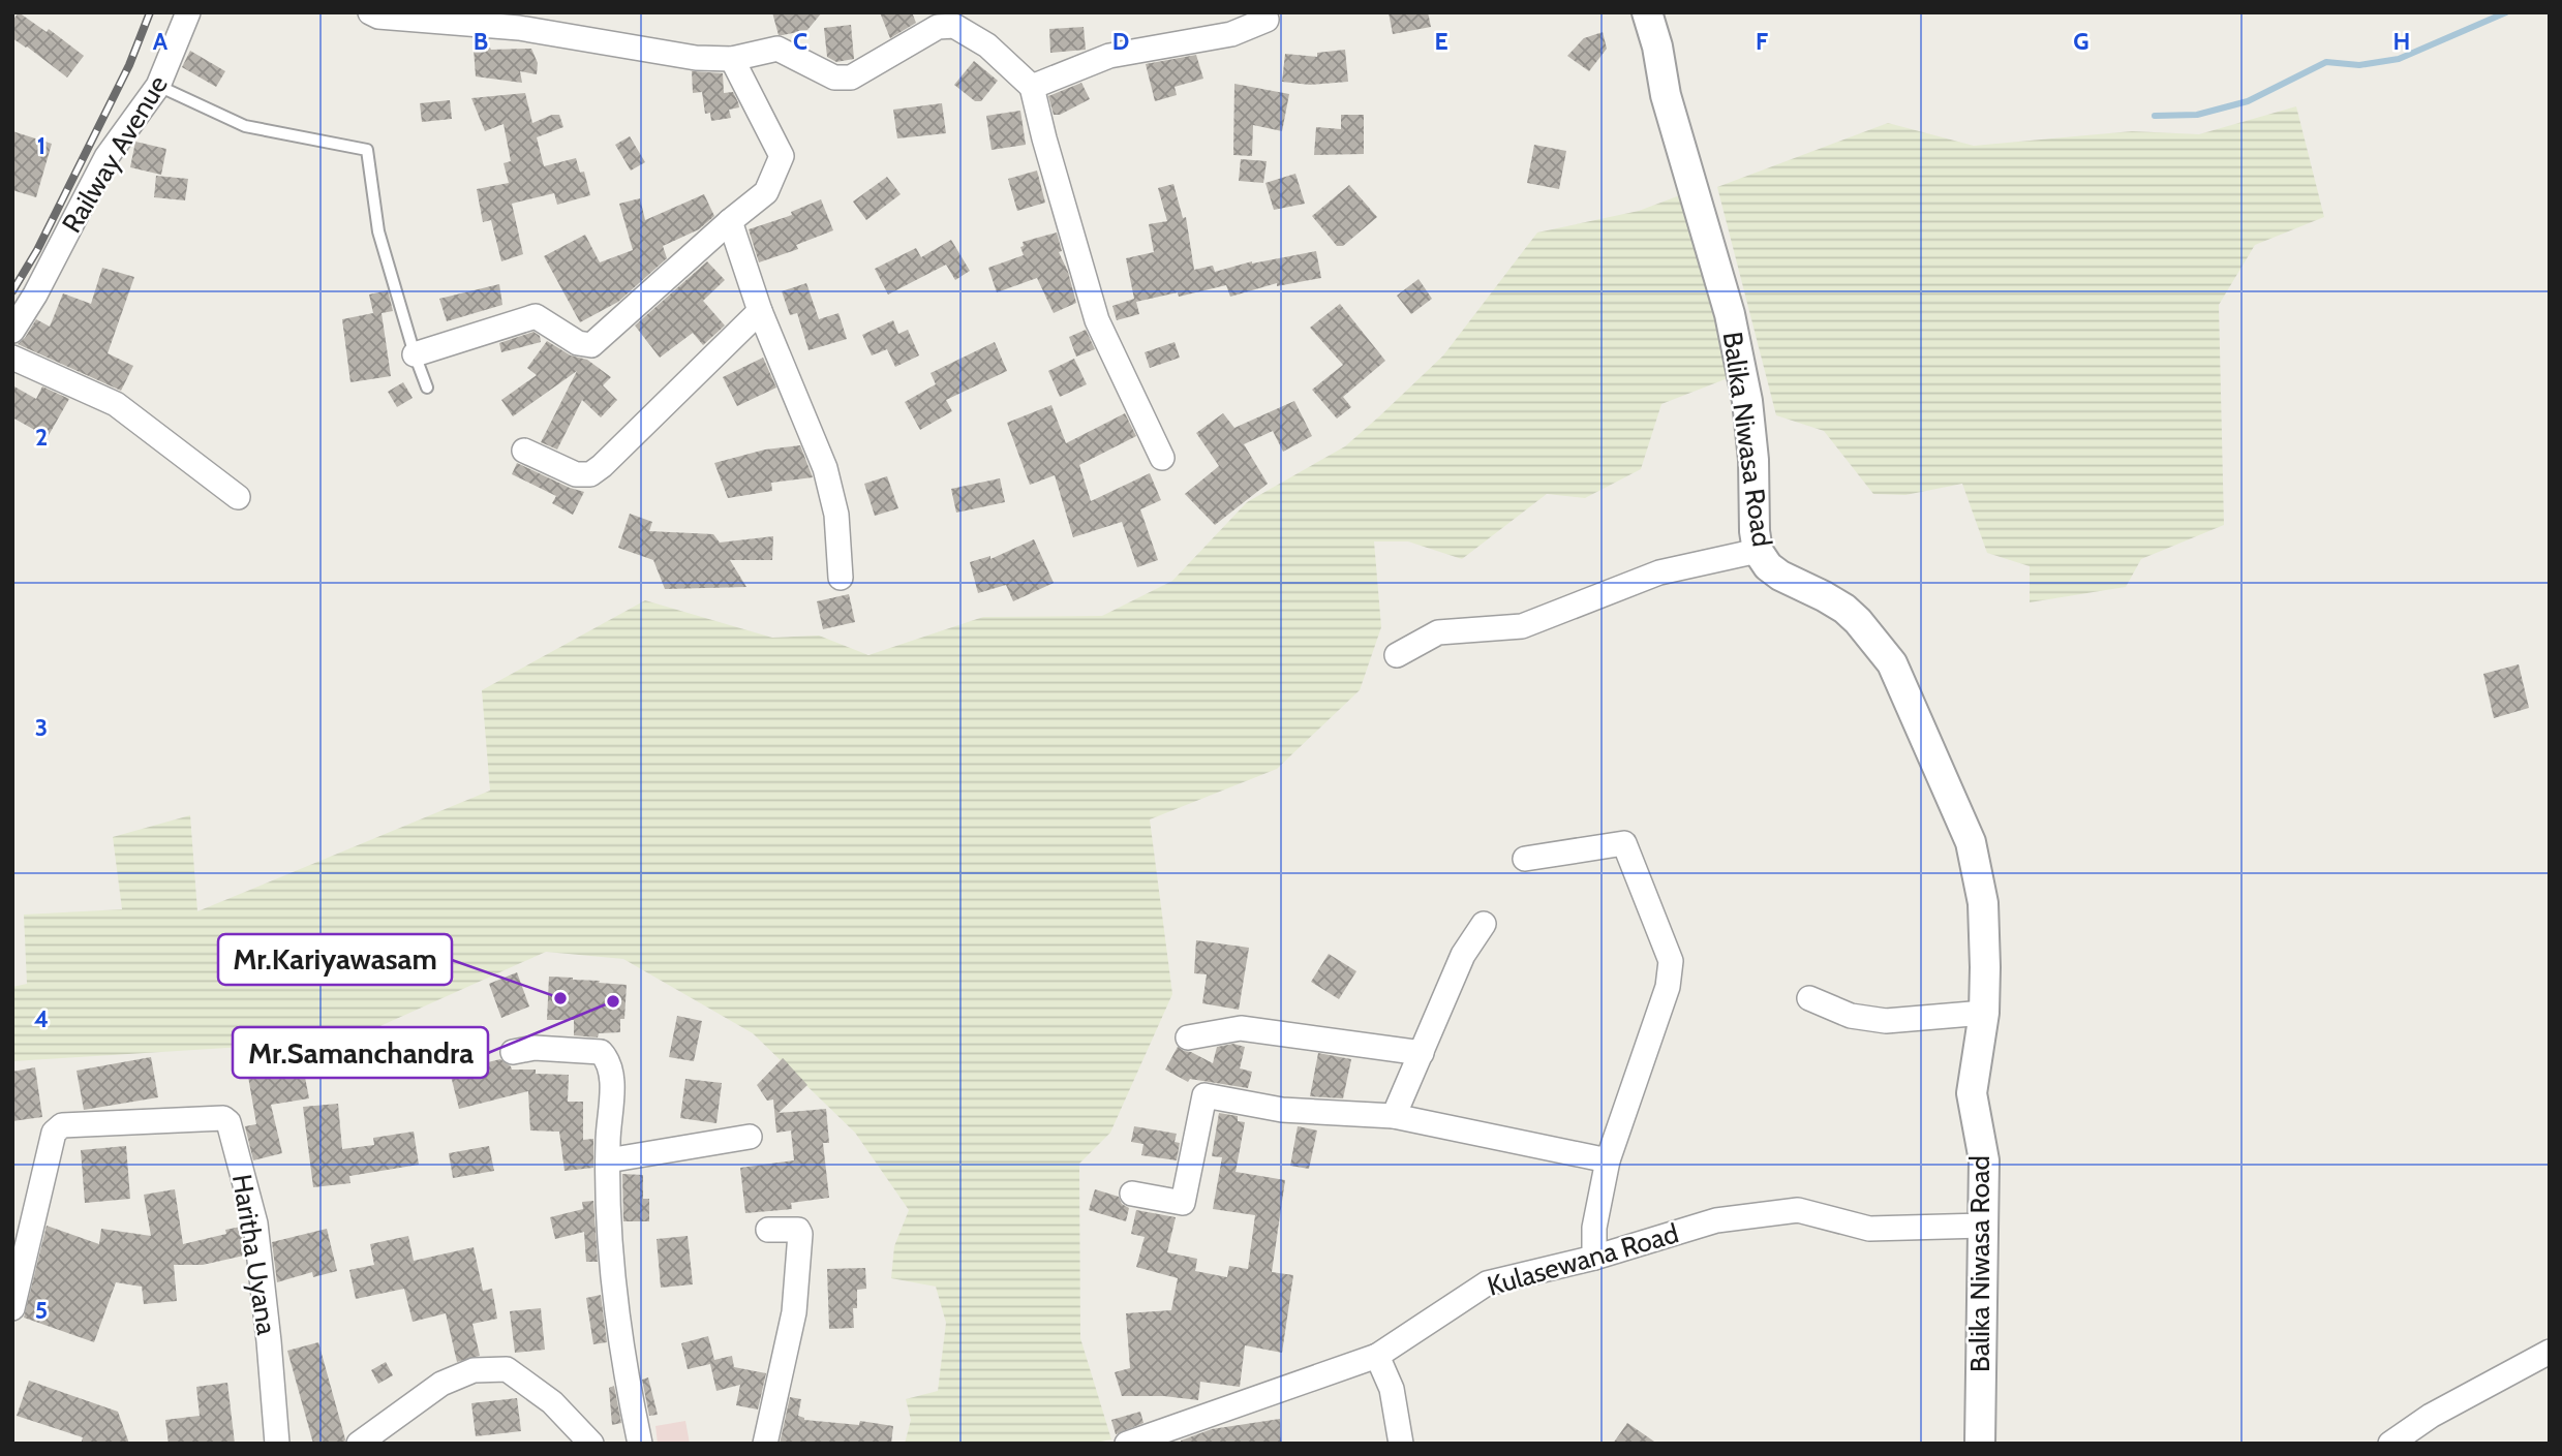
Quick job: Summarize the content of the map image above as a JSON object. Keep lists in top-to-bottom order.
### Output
{
  "streets": {
    "street": [
      "Railway Avenue",
      "Balika Niwasa Road",
      "Haritha Uyana",
      "Kulasewana Road"
    ]
  },
  "crossings": [
    ["Balika Niwasa Road", "Kulasewana Road"]
  ],
  "places": ["Mr.Kariyawasam", "Mr.Samanchandra"],
  "grid": {
    "columns": [
      "A",
      "B",
      "C",
      "D",
      "E",
      "F",
      "G",
      "H"
    ],
    "rows": [
      "1",
      "2",
      "3",
      "4",
      "5"
    ]
  }
}
